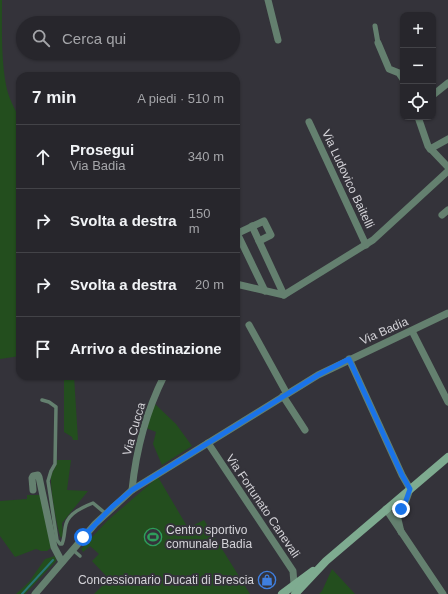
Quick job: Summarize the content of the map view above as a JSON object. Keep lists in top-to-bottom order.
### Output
{
  "streets": {
    "street": [
      "Via Ludovico Baitelli",
      "Via Badia",
      "Via Cucca",
      "Via Fortunato Canevali"
    ]
  },
  "crossings": [
    ["Via Badia", "Via Cucca"],
    ["Via Badia", "Via Fortunato Canevali"]
  ],
  "places": {
    "sports": ["Centro sportivo comunale Badia"],
    "shop": ["Concessionario Ducati di Brescia"]
  },
  "page": {
    "map_buttons": ["+", "−"],
    "search": "Cerca qui",
    "heading": ["7 min", "A piedi · 510 m"],
    "list": [
      ["Prosegui", "Via Badia", "340 m"],
      ["Svolta a destra", "150 m"],
      ["Svolta a destra", "20 m"],
      "Arrivo a destinazione"
    ]
  }
}
